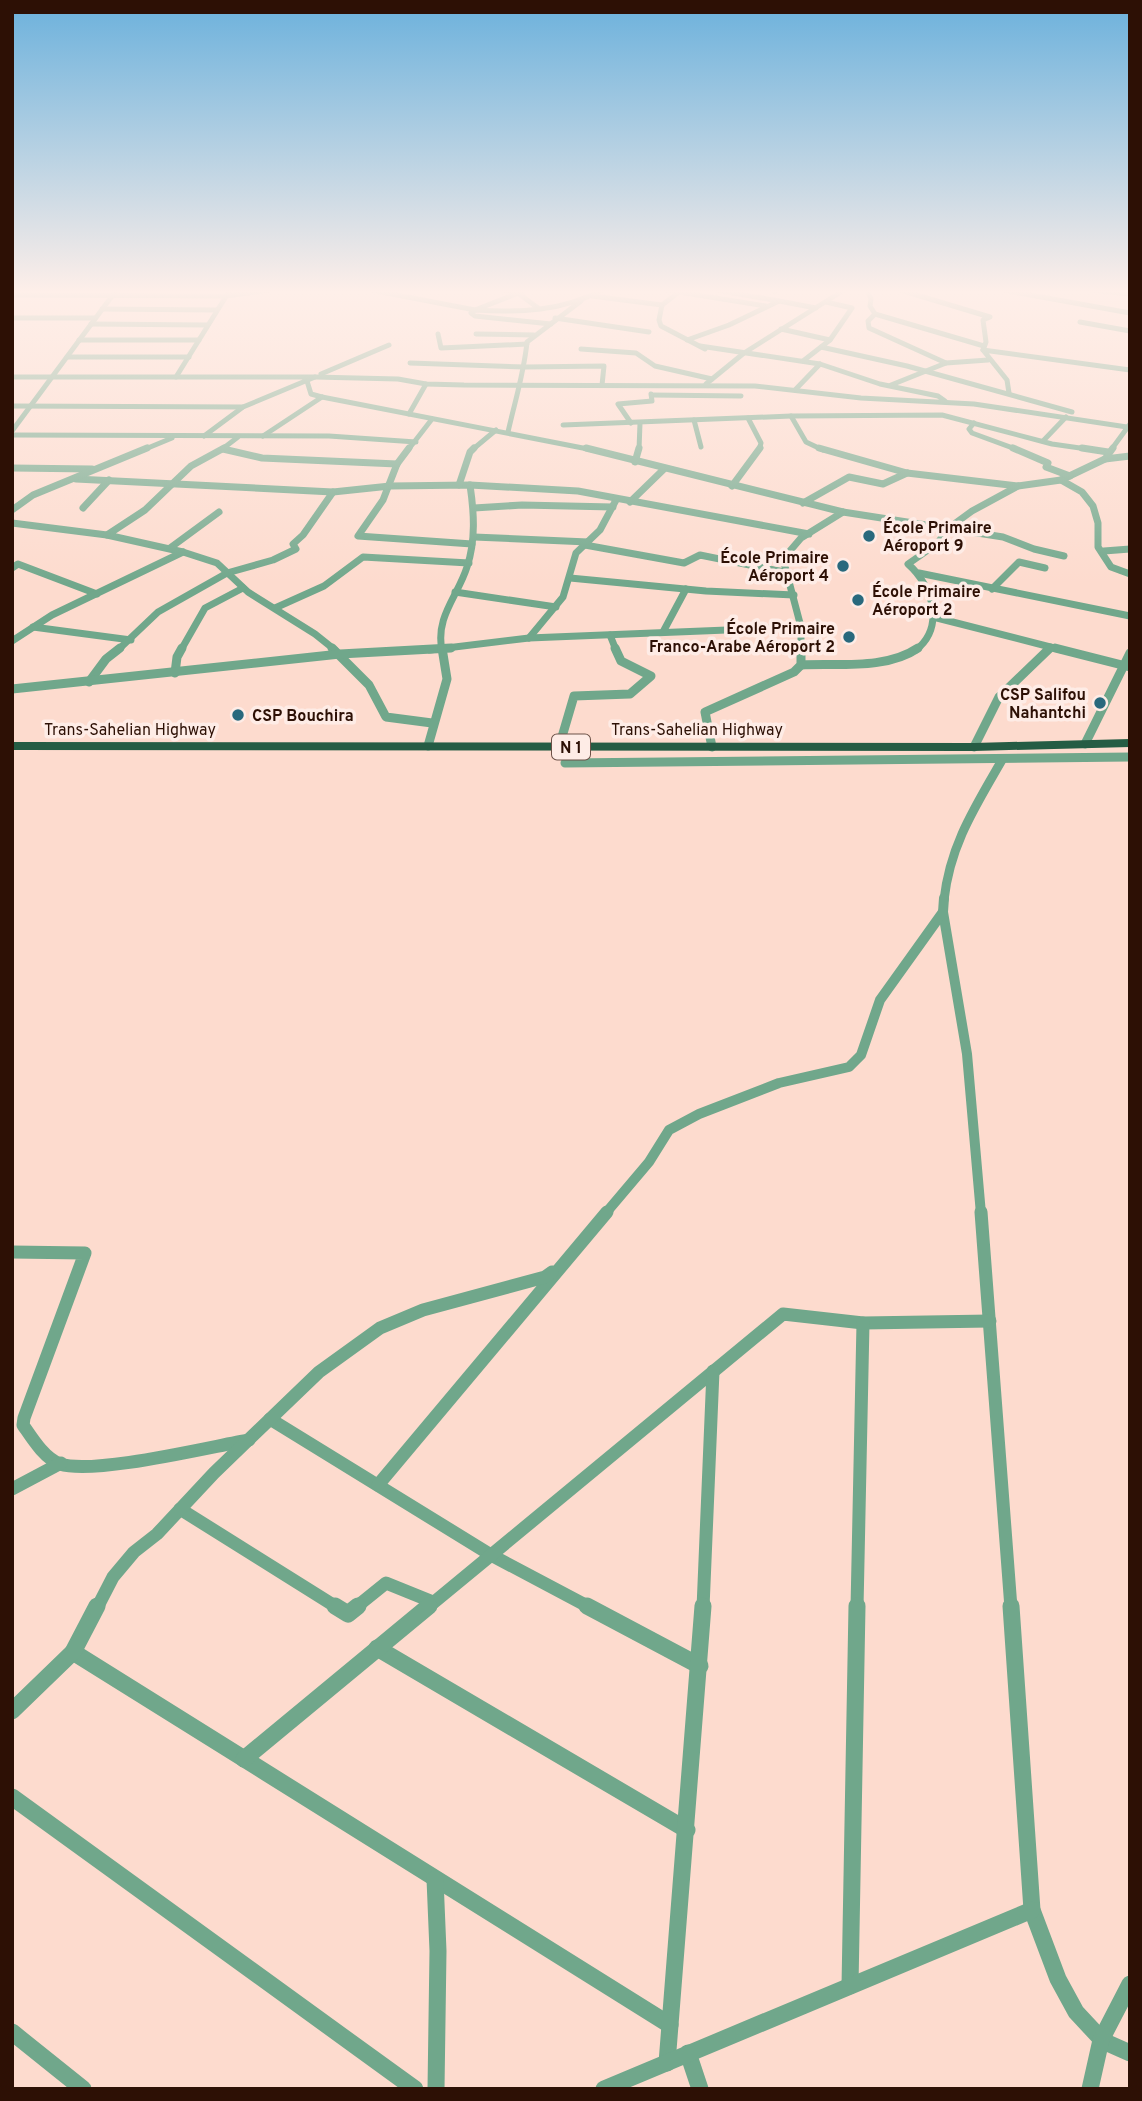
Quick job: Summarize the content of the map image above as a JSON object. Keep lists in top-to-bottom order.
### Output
{
  "streets": {
    "highway": ["Trans-Sahelian Highway", "N 1"]
  },
  "places": [
    "École Primaire Aéroport 9",
    "École Primaire Aéroport 4",
    "École Primaire Aéroport 2",
    "École Primaire Franco-Arabe Aéroport 2",
    "CSP Salifou Nahantchi",
    "CSP Bouchira"
  ]
}
